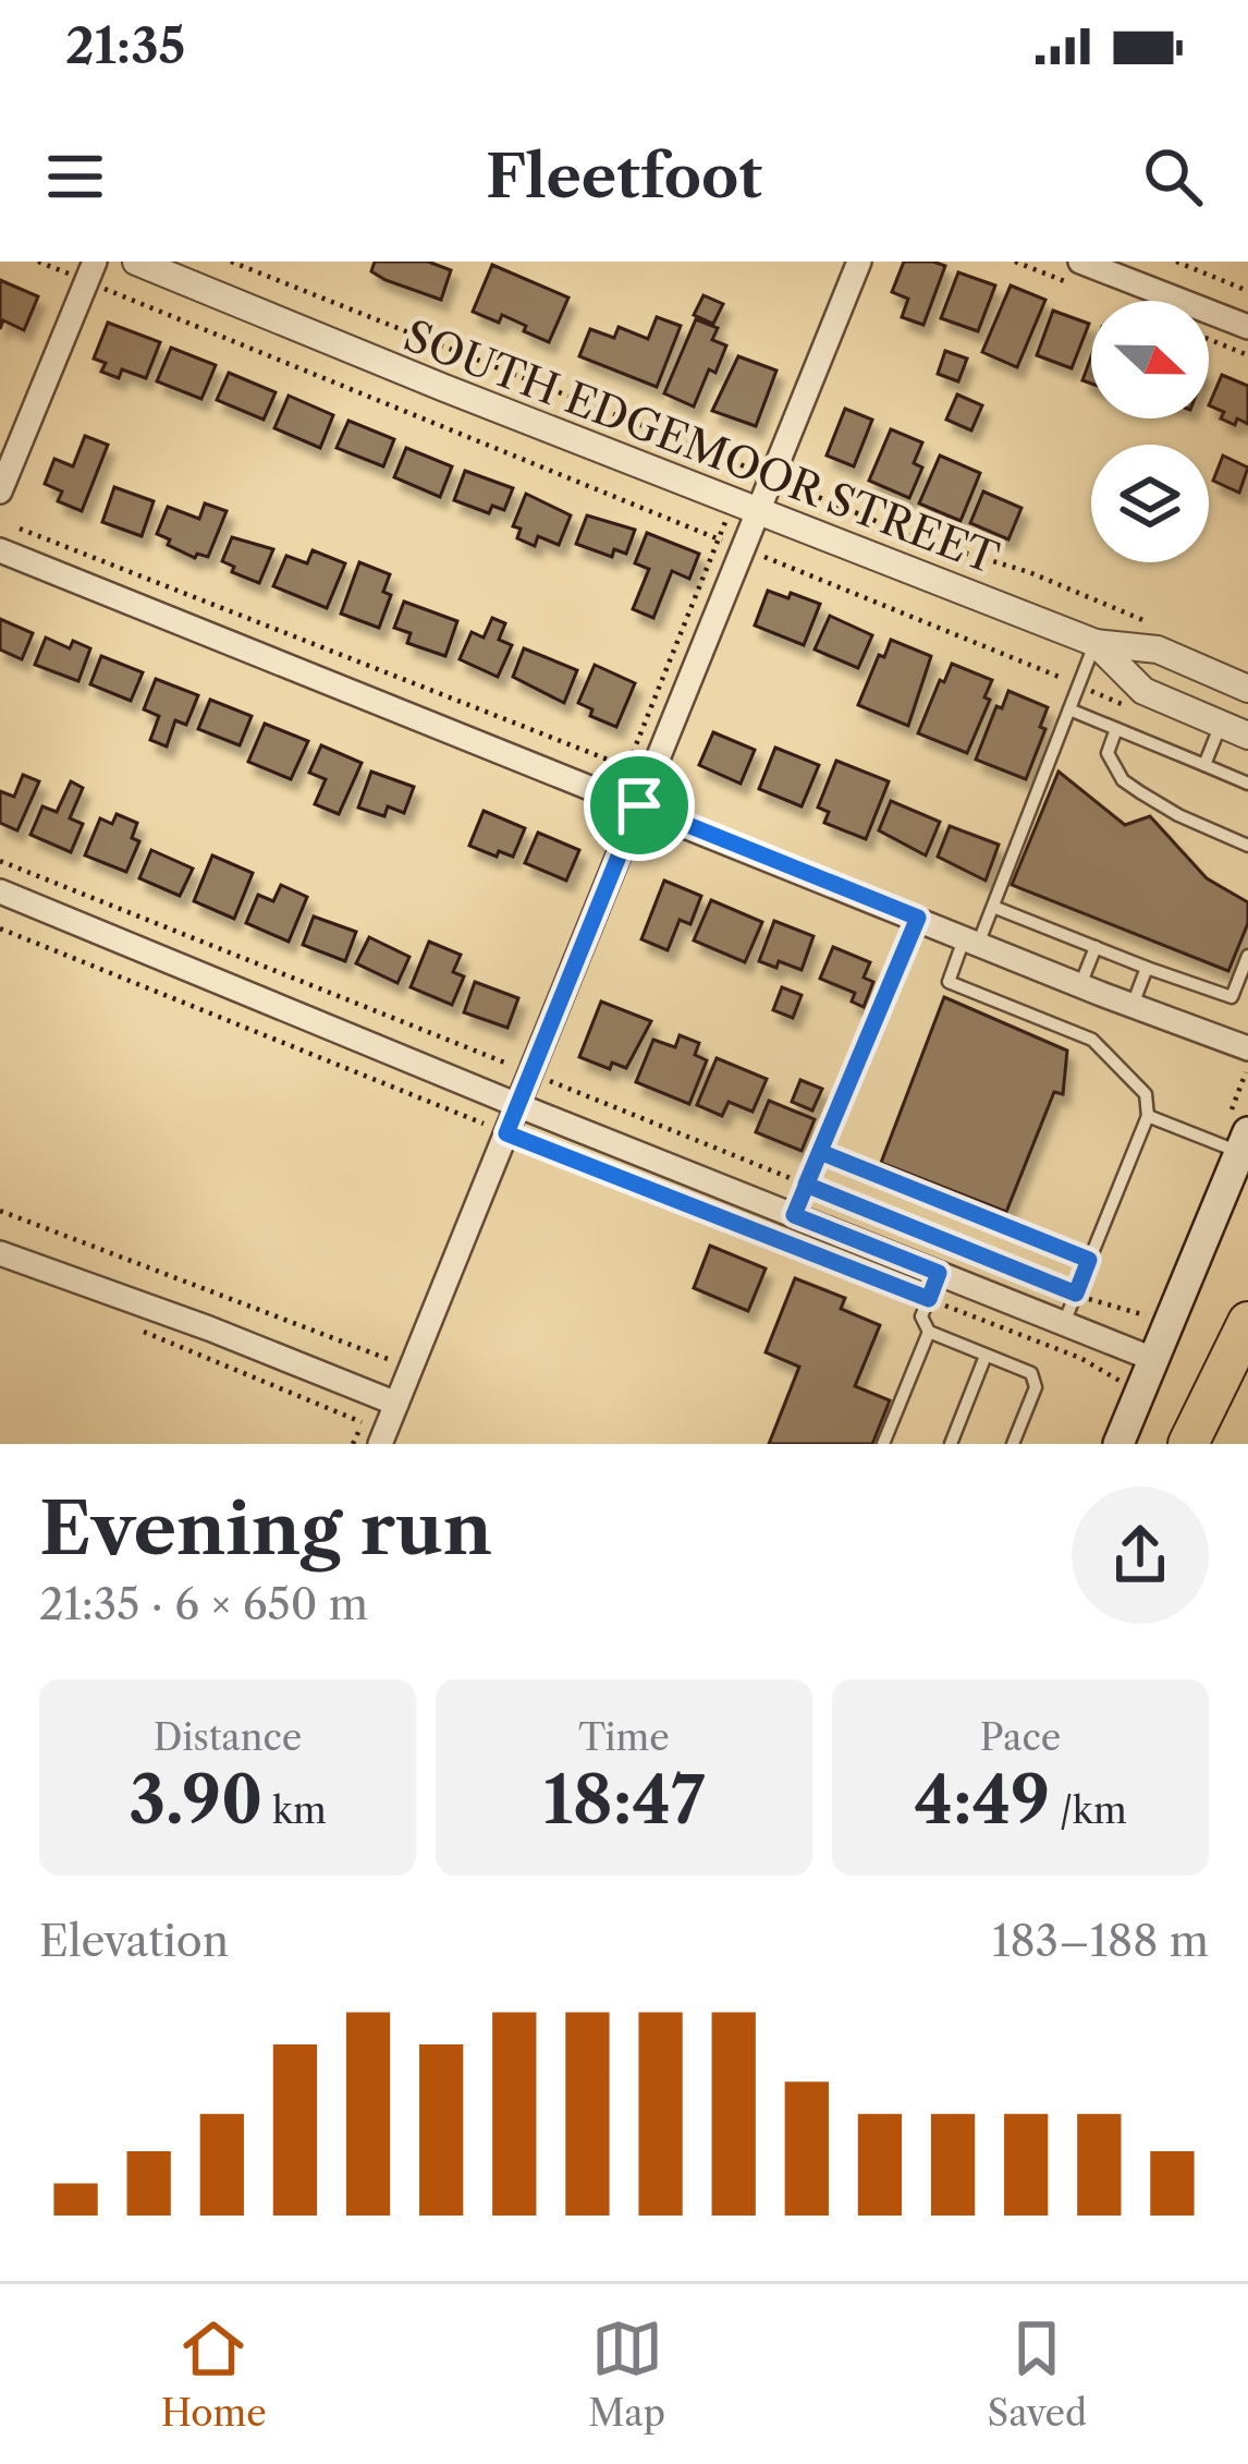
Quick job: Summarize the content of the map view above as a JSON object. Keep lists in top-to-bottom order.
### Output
{
  "streets": {
    "street": ["SOUTH EDGEMOOR STREET"]
  },
  "north": "right",
  "page": {
    "status": "21:35",
    "header": "Fleetfoot",
    "heading": ["Evening run", "21:35 · 6 × 650 m"],
    "stats": [
      ["Distance", "3.90 km"],
      ["Time", "18:47"],
      ["Pace", "4:49 /km"]
    ],
    "chart": ["Elevation", "183–188 m"],
    "tabs": ["Home", "Map", "Saved"]
  }
}
